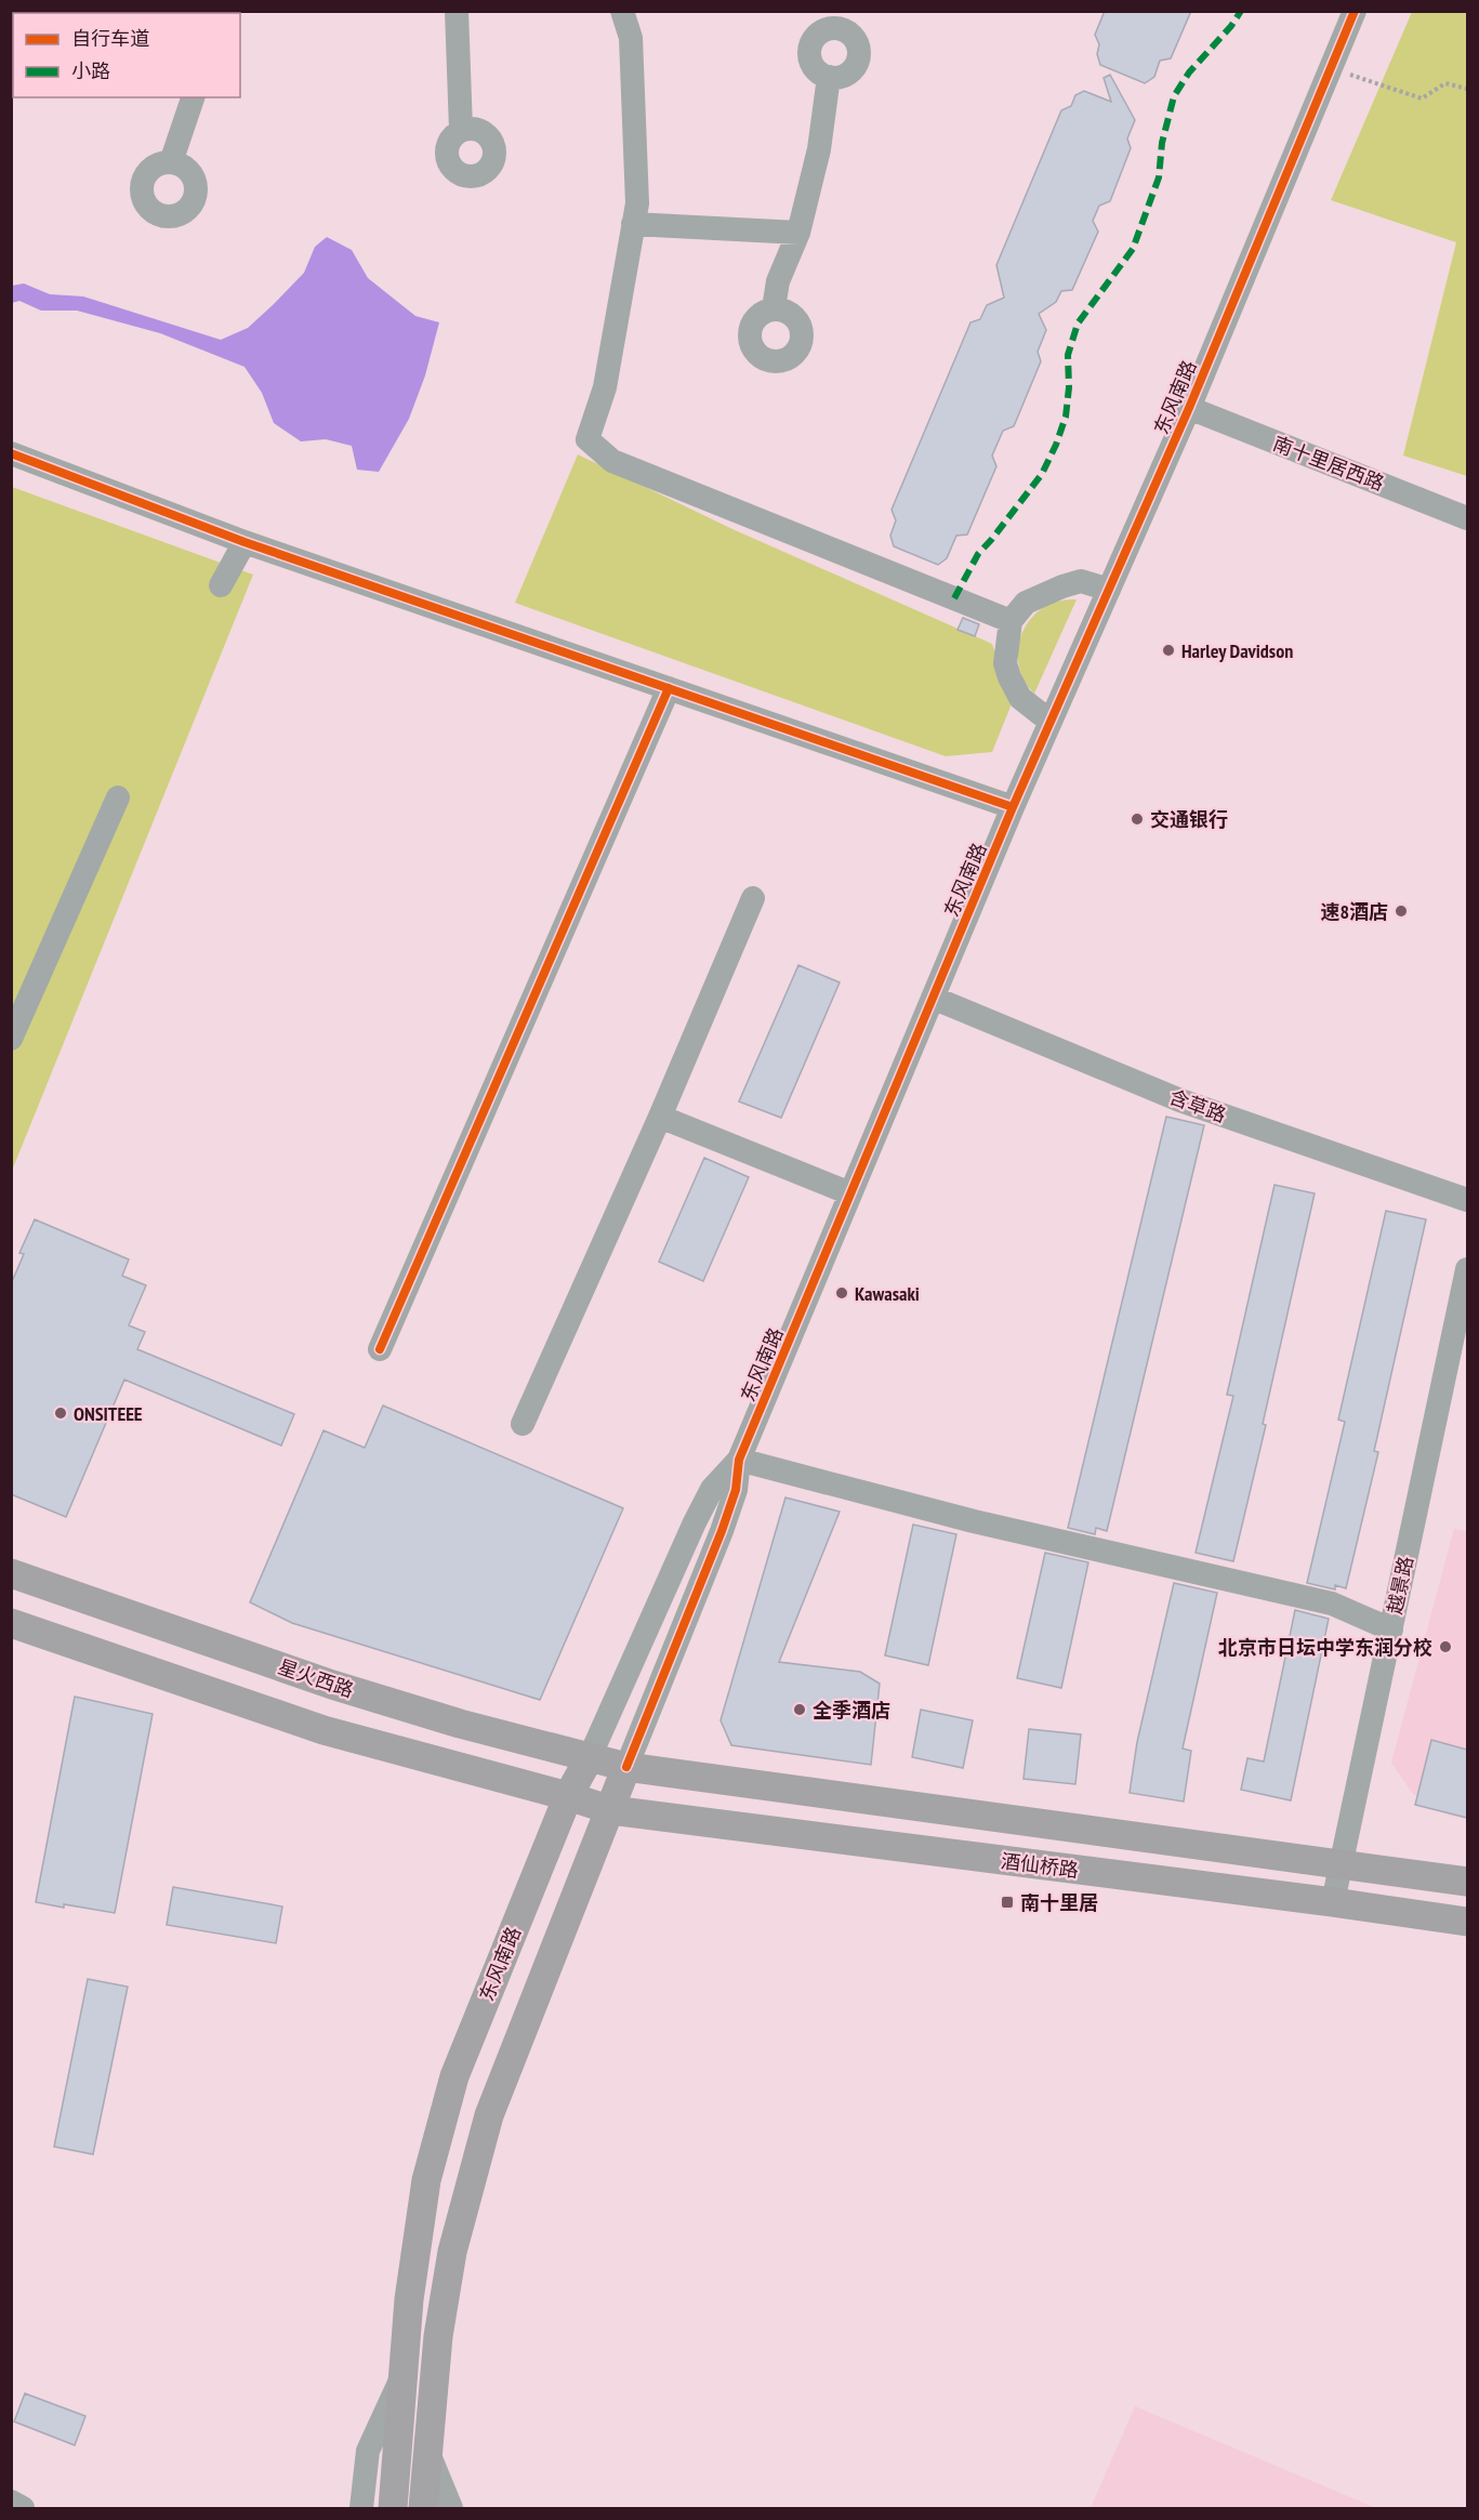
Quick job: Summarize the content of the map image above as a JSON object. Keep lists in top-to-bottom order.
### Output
{
  "streets": {
    "main road": ["东风南路", "星火西路", "酒仙桥路"],
    "street": ["南十里居西路", "含草路", "越景路"]
  },
  "crossings": [
    ["东风南路", "南十里居西路"],
    ["东风南路", "含草路"],
    ["东风南路", "星火西路"],
    ["东风南路", "酒仙桥路"],
    ["越景路", "酒仙桥路"]
  ],
  "places": {
    "other": [
      "Harley Davidson",
      "交通银行",
      "速8酒店",
      "Kawasaki",
      "ONSITEEE",
      "北京市日坛中学东润分校",
      "全季酒店"
    ],
    "transit": ["南十里居"]
  },
  "legend": ["自行车道", "小路"]
}
